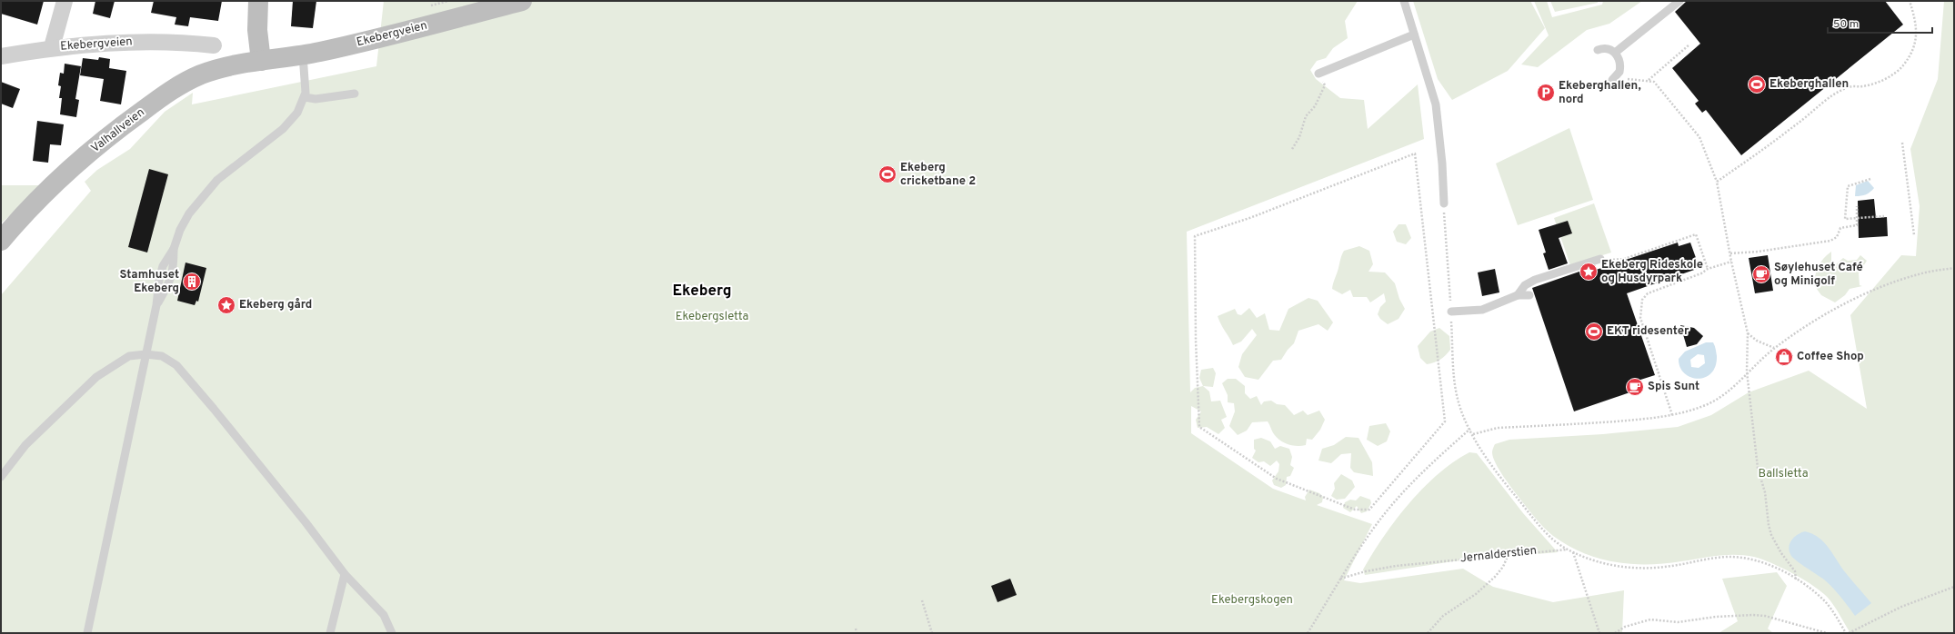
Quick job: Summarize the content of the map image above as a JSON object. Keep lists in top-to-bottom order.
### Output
{
  "streets": {
    "street": ["Ekebergveien", "Valhallveien"],
    "path": ["Jernalderstien"]
  },
  "crossings": [
    ["Ekebergveien", "Valhallveien"]
  ],
  "districts": ["Ekeberg"],
  "parks": ["Ekebergsletta", "Ballsletta", "Ekebergskogen"],
  "places": {
    "sports": ["Ekeberghallen", "Ekeberg cricketbane 2", "EKT ridesenter"],
    "parking": ["Ekeberghallen, nord"],
    "place": ["Ekeberg Rideskole og Husdyrpark", "Ekeberg gård"],
    "cafe": ["Søylehuset Café og Minigolf", "Spis Sunt"],
    "building": ["Stamhuset Ekeberg"],
    "shop": ["Coffee Shop"]
  },
  "scale_bar": "50 m"
}
